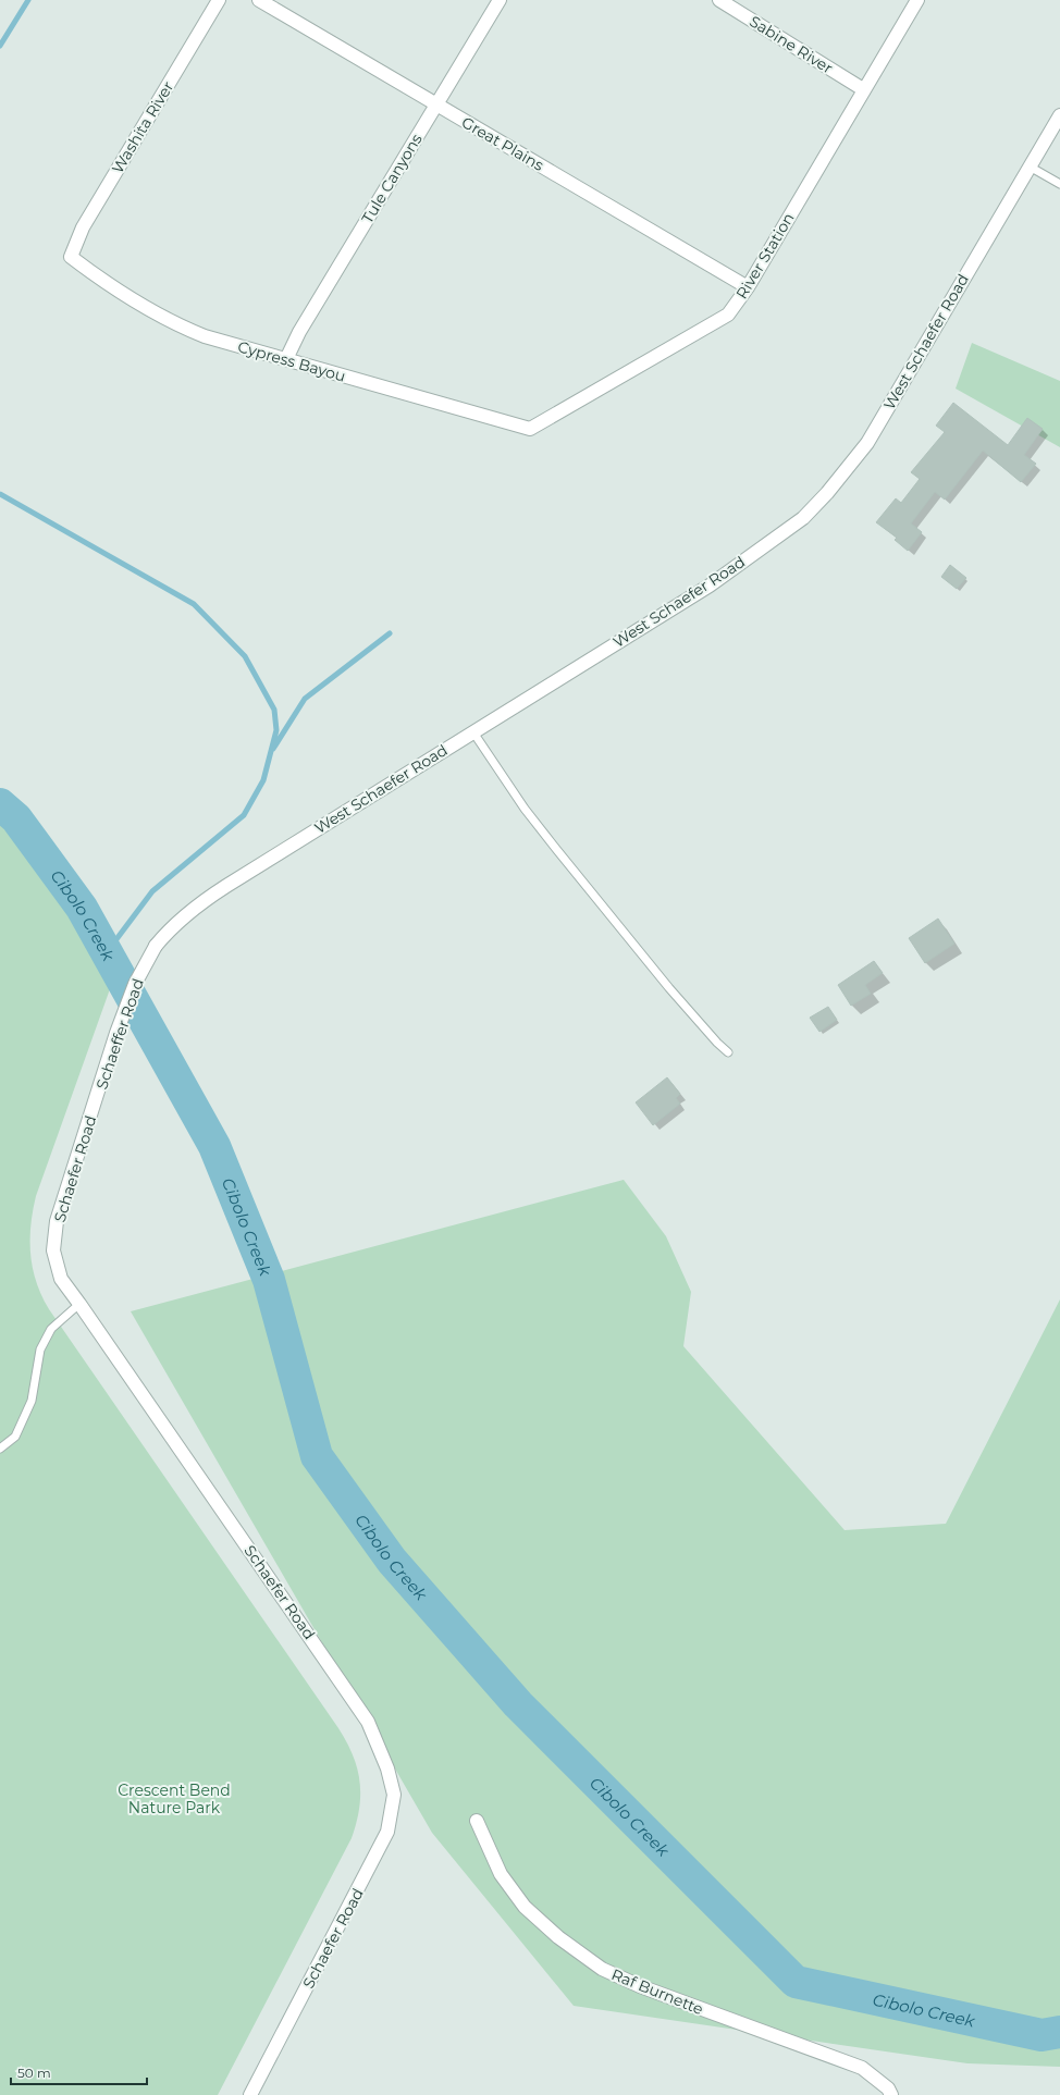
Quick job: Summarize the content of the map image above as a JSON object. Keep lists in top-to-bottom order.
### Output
{
  "streets": {
    "street": [
      "Sabine River",
      "Washita River",
      "Great Plains",
      "Tule Canyons",
      "River Station",
      "West Schaefer Road",
      "Cypress Bayou",
      "Schaeffer Road",
      "Schaefer Road",
      "Raf Burnette"
    ]
  },
  "crossings": [
    ["Sabine River", "River Station"],
    ["Washita River", "Cypress Bayou"],
    ["Great Plains", "Tule Canyons"],
    ["Great Plains", "River Station"],
    ["Tule Canyons", "Cypress Bayou"],
    ["River Station", "Cypress Bayou"],
    ["West Schaefer Road", "Schaeffer Road"],
    ["Schaeffer Road", "Schaefer Road"]
  ],
  "water": ["Cibolo Creek"],
  "parks": ["Crescent Bend Nature Park"],
  "scale_bar": "50 m"
}
